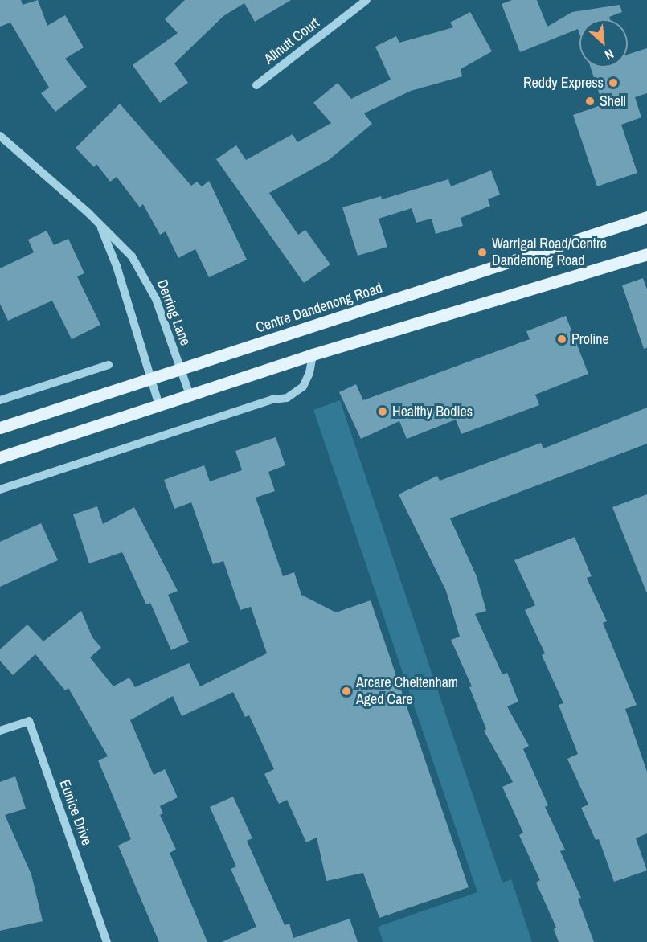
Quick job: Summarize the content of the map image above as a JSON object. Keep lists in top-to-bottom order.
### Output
{
  "streets": {
    "main road": ["Centre Dandenong Road"],
    "street": ["Allnutt Court", "Derring Lane", "Eunice Drive"]
  },
  "crossings": [
    ["Centre Dandenong Road", "Derring Lane"]
  ],
  "places": [
    "Reddy Express",
    "Shell",
    "Warrigal Road/Centre Dandenong Road",
    "Proline",
    "Healthy Bodies",
    "Arcare Cheltenham Aged Care"
  ],
  "north": "bottom right"
}
